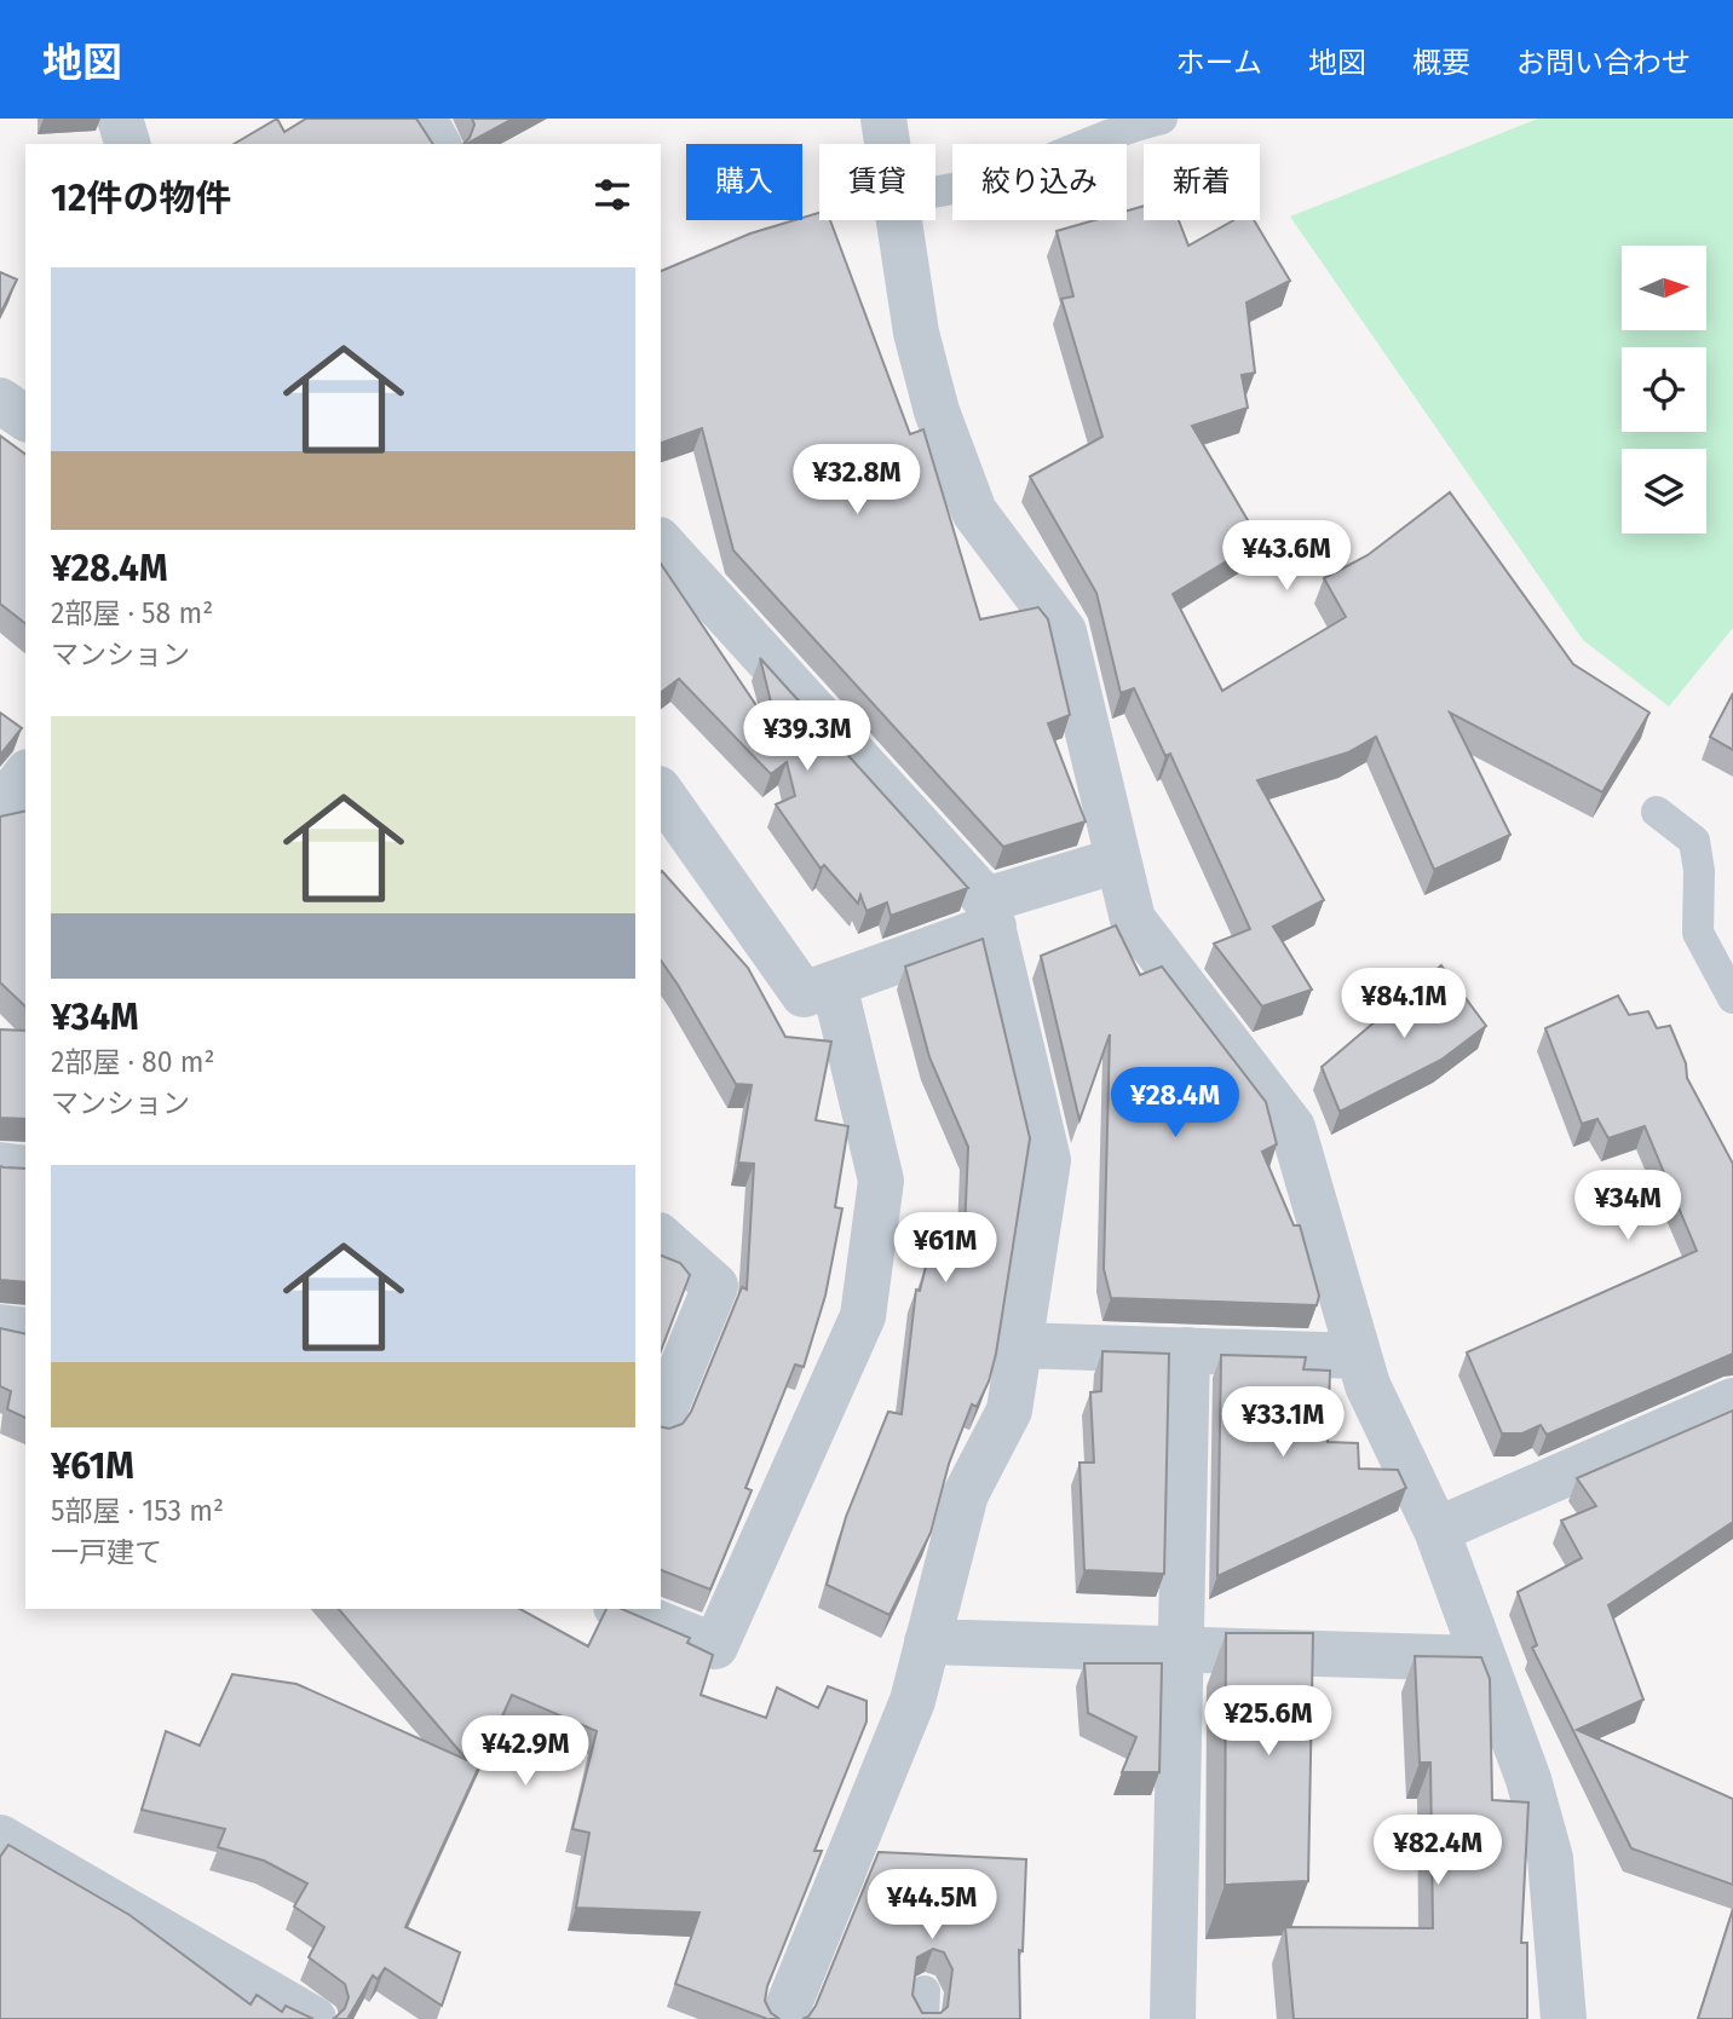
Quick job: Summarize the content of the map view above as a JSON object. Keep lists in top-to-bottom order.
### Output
{
  "north": "right",
  "page": {
    "header": "地図",
    "nav": [
      "ホーム",
      "地図",
      "概要",
      "お問い合わせ"
    ],
    "chip": [
      "購入",
      "賃貸",
      "絞り込み",
      "新着"
    ],
    "heading": "12件の物件",
    "list": [
      {
        "name": "¥28.4M",
        "note": "2部屋 · 58 m² · マンション"
      },
      {
        "name": "¥34M",
        "note": "2部屋 · 80 m² · マンション"
      },
      {
        "name": "¥61M",
        "note": "5部屋 · 153 m² · 一戸建て"
      }
    ],
    "price": [
      "¥32.8M",
      "¥43.6M",
      "¥39.3M",
      "¥84.1M",
      "¥28.4M",
      "¥34M",
      "¥61M",
      "¥33.1M",
      "¥25.6M",
      "¥42.9M",
      "¥82.4M",
      "¥44.5M"
    ]
  }
}
